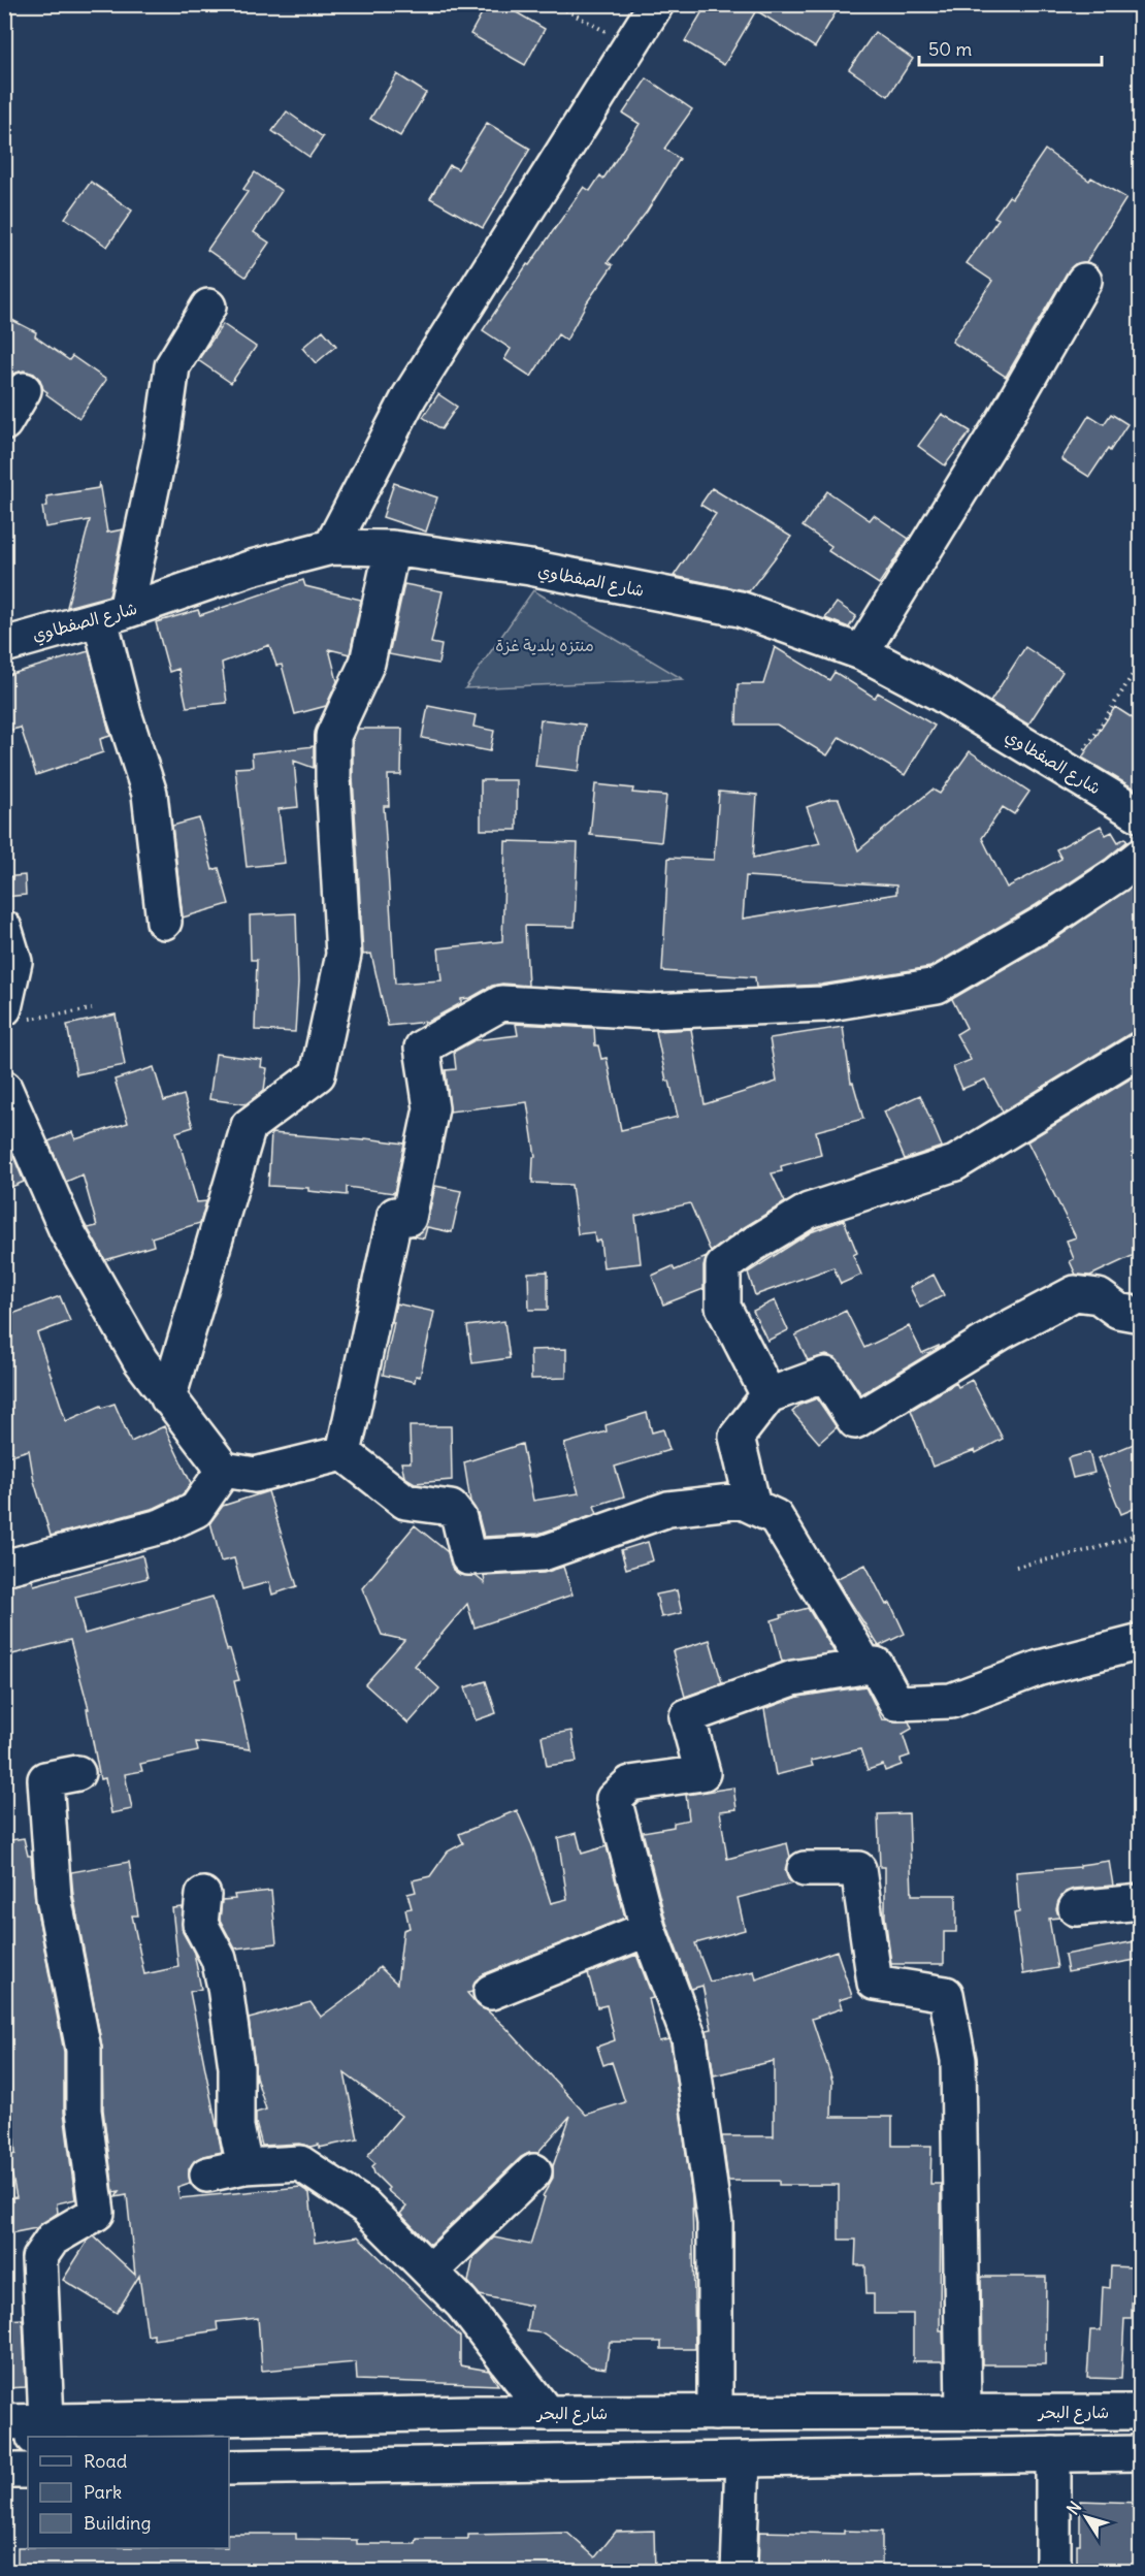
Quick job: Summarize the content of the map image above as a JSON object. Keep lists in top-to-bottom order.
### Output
{
  "streets": {
    "street": ["شارع الصفطاوي", "شارع البحر"]
  },
  "parks": ["منتزه بلدية غزة"],
  "legend": ["Road", "Park", "Building"],
  "scale_bar": "50 m",
  "north": "top left"
}
